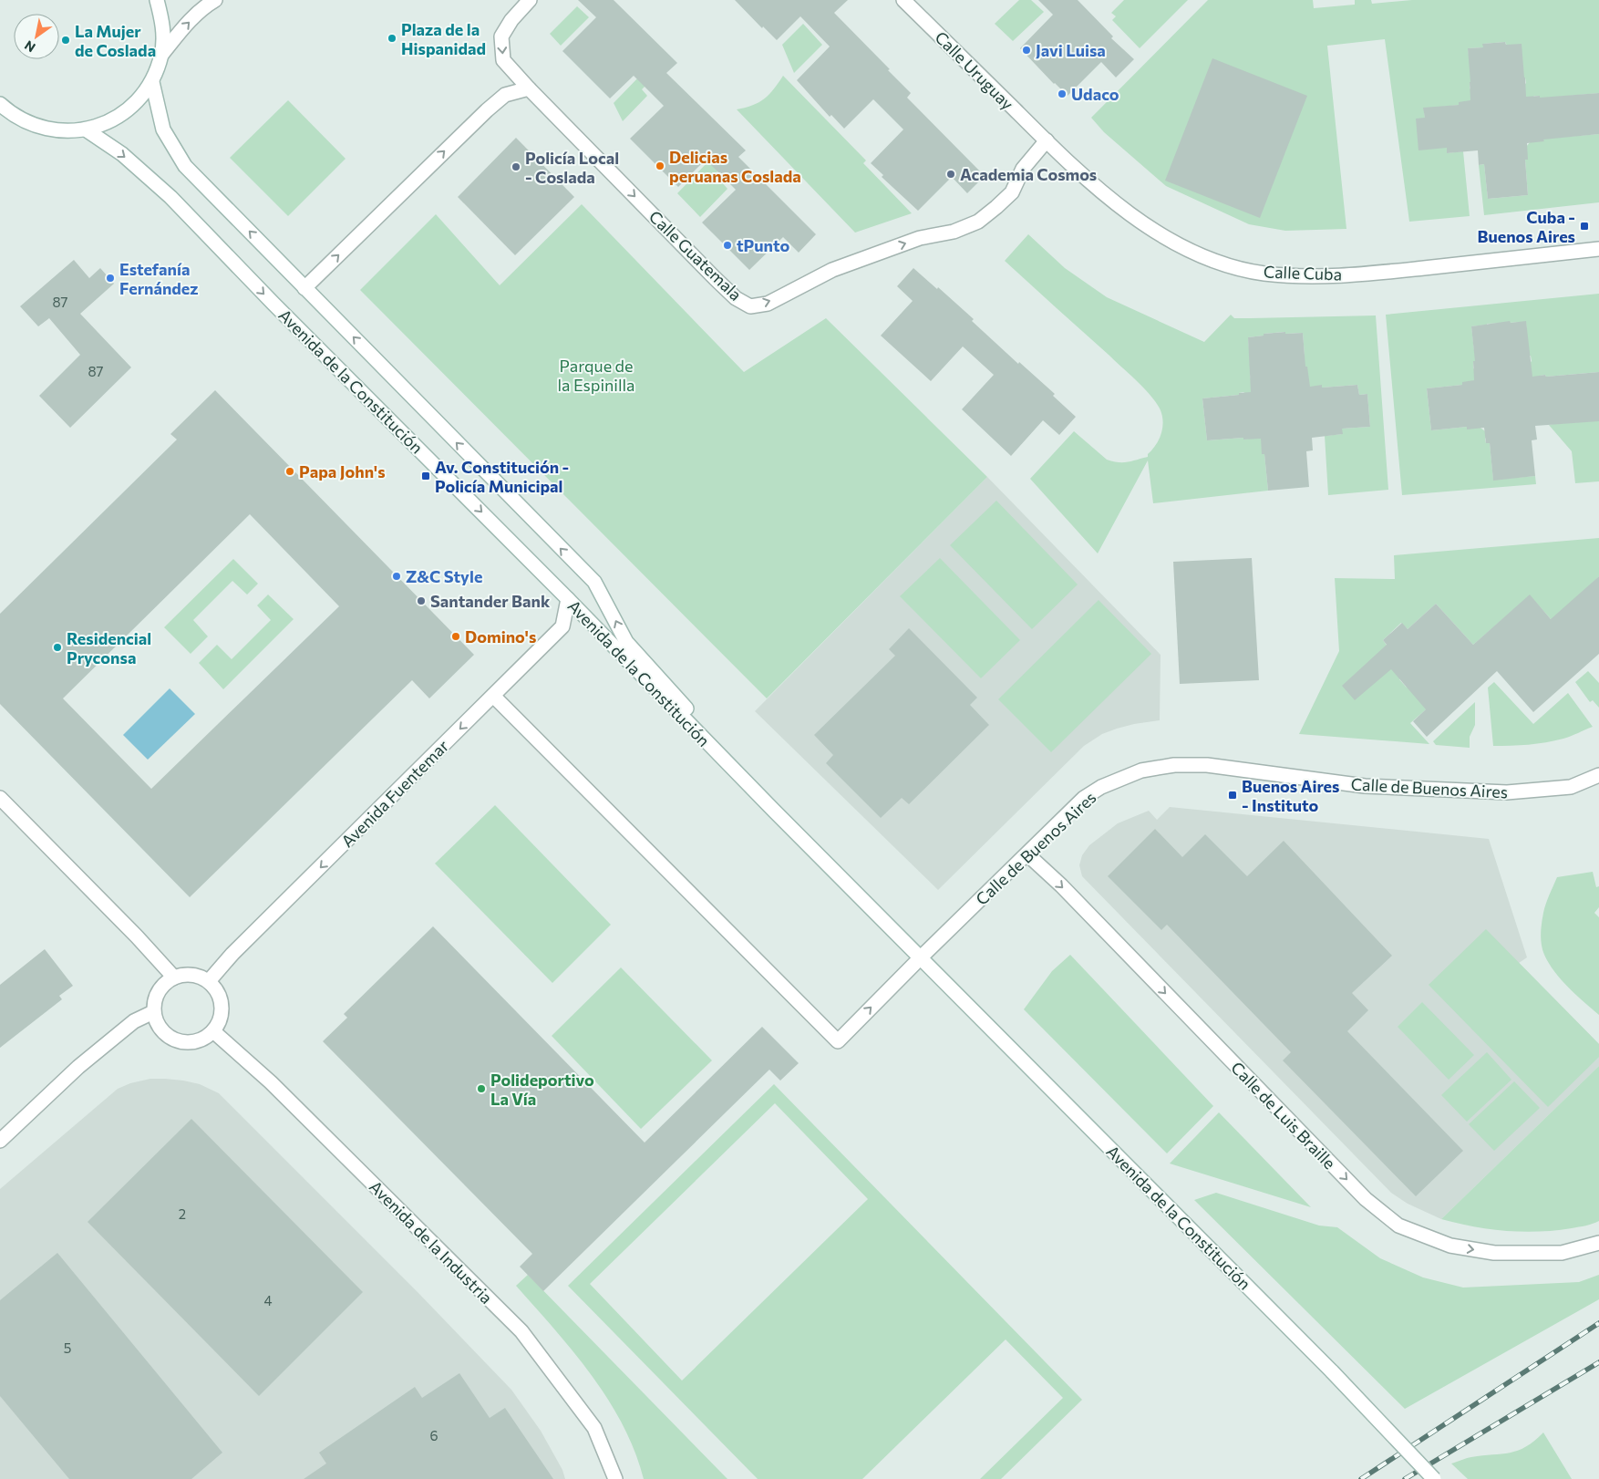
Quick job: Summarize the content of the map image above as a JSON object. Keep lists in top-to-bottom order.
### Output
{
  "streets": {
    "street": [
      "Calle Uruguay",
      "Calle Guatemala",
      "Calle Cuba",
      "Avenida de la Constitución",
      "Calle de Buenos Aires",
      "Avenida Fuentemar",
      "Calle de Luis Braille",
      "Avenida de la Industria"
    ]
  },
  "crossings": [
    ["Calle Uruguay", "Calle Guatemala"],
    ["Calle Uruguay", "Calle Cuba"],
    ["Calle Guatemala", "Calle Cuba"],
    ["Avenida de la Constitución", "Calle de Buenos Aires"],
    ["Avenida de la Constitución", "Avenida Fuentemar"],
    ["Calle de Buenos Aires", "Calle de Luis Braille"],
    ["Avenida Fuentemar", "Avenida de la Industria"]
  ],
  "one_way": ["Avenida Fuentemar", "Calle de Luis Braille"],
  "parks": ["Parque de la Espinilla"],
  "places": {
    "other": [
      "Plaza de la Hispanidad",
      "La Mujer de Coslada",
      "Javi Luisa",
      "Udaco",
      "Delicias peruanas Coslada",
      "Policía Local - Coslada",
      "Academia Cosmos",
      "tPunto",
      "Estefanía Fernández",
      "Papa John's",
      "Z&C Style",
      "Santander Bank",
      "Domino's",
      "Residencial Pryconsa",
      "Polideportivo La Vía"
    ],
    "transit": ["Cuba - Buenos Aires", "Av. Constitución - Policía Municipal", "Buenos Aires - Instituto"]
  },
  "house_numbers": [
    "87",
    "87",
    "2",
    "4",
    "5",
    "6"
  ],
  "north": "bottom left"
}
